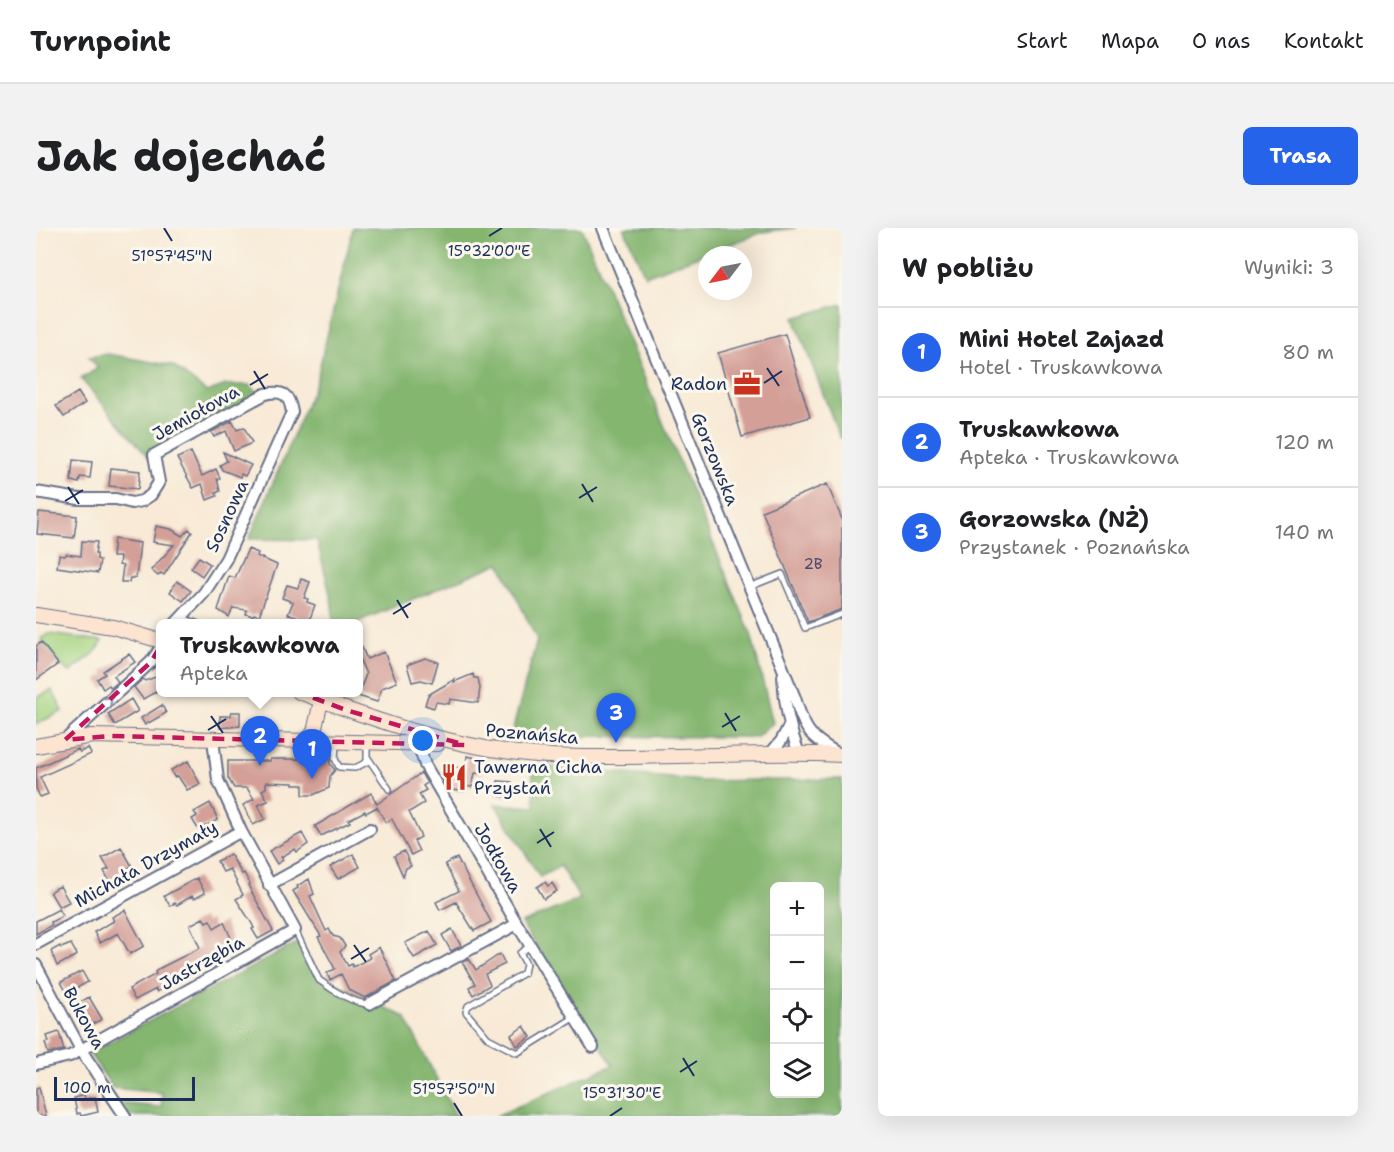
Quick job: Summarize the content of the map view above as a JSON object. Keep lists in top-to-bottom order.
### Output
{
  "streets": {
    "street": [
      "Jemiołowa",
      "Gorzowska",
      "Sosnowa",
      "Poznańska",
      "Jodłowa",
      "Michała Drzymały",
      "Jastrzębia",
      "Bukowa"
    ]
  },
  "crossings": [
    ["Jemiołowa", "Sosnowa"],
    ["Gorzowska", "Poznańska"],
    ["Jastrzębia", "Bukowa"]
  ],
  "places": {
    "office": ["Radon"],
    "restaurant": ["Tawerna Cicha Przystań"]
  },
  "house_numbers": ["2B"],
  "scale_bar": "100 m",
  "north": "bottom left",
  "page": {
    "header": "Turnpoint",
    "nav": [
      "Start",
      "Mapa",
      "O nas",
      "Kontakt"
    ],
    "buttons": "Trasa",
    "title": "Jak dojechać",
    "heading": ["W pobliżu", "Wyniki: 3"],
    "list": [
      {
        "mark": "1",
        "name": "Mini Hotel Zajazd",
        "note": "Hotel · Truskawkowa",
        "value": "80 m"
      },
      {
        "mark": "2",
        "name": "Truskawkowa",
        "note": "Apteka · Truskawkowa",
        "value": "120 m"
      },
      {
        "mark": "3",
        "name": "Gorzowska (NŻ)",
        "note": "Przystanek · Poznańska",
        "value": "140 m"
      }
    ],
    "popup": ["Truskawkowa", "Apteka"],
    "pins": ["3", "2", "1"],
    "map_buttons": ["+", "−"],
    "scale": "100 m"
  },
  "coordinates": [
    "15°32'00\"E",
    "51°57'45\"N",
    "51°57'50\"N",
    "15°31'30\"E"
  ]
}
